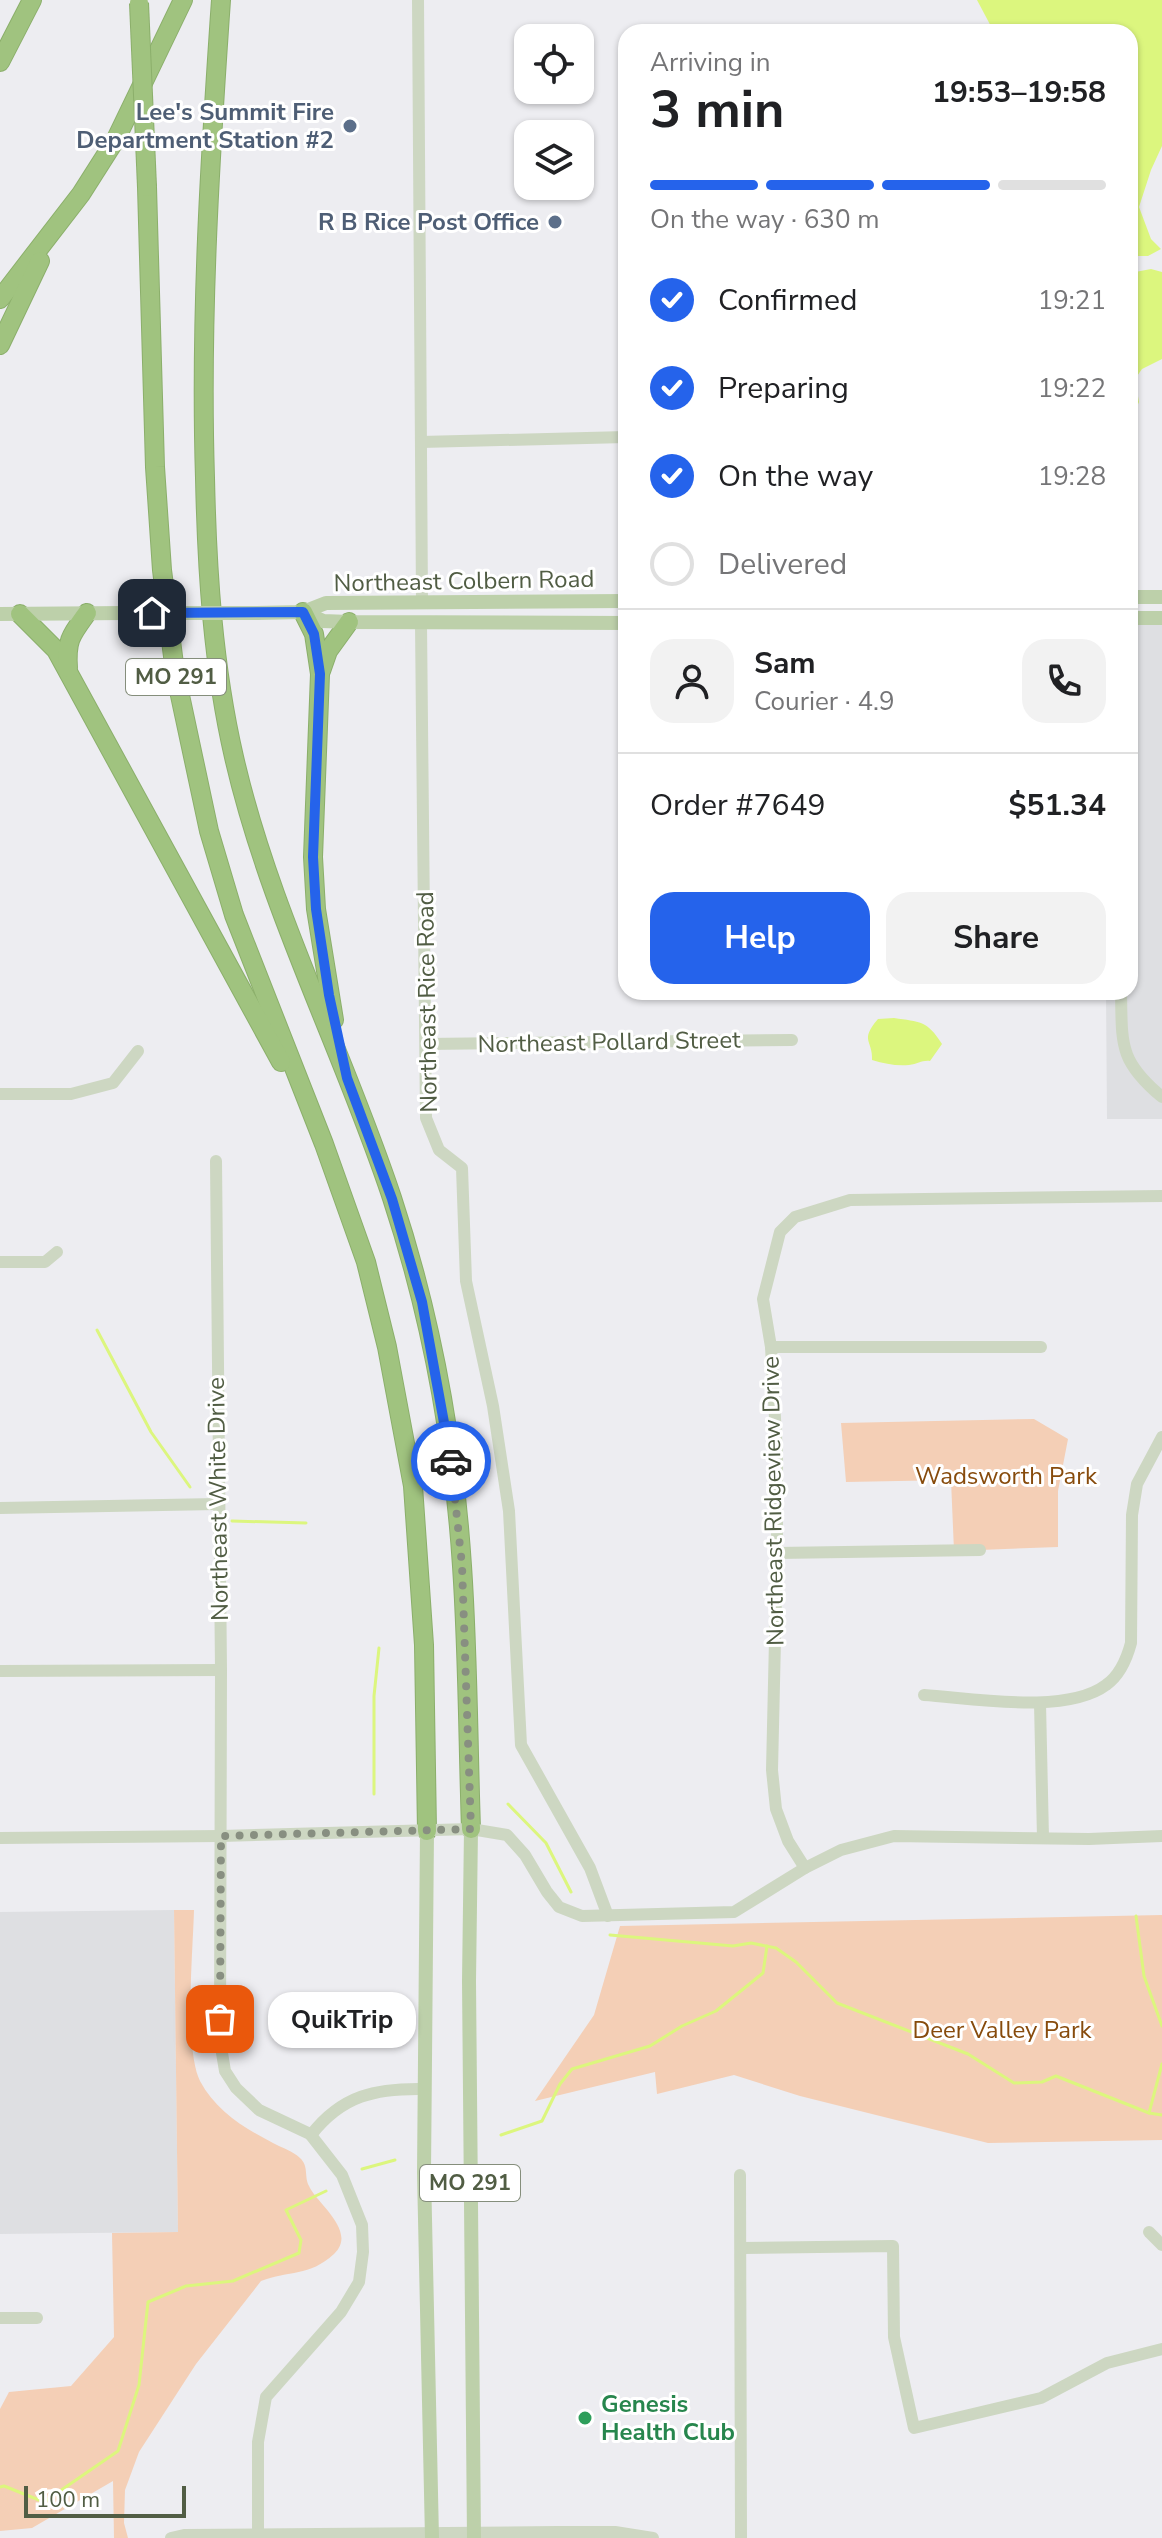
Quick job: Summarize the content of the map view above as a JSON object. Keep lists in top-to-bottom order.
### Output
{
  "streets": {
    "highway": ["MO 291"],
    "main road": ["Northeast Colbern Road"],
    "street": [
      "Northeast Rice Road",
      "Northeast Pollard Street",
      "Northeast White Drive",
      "Northeast Ridgeview Drive"
    ]
  },
  "crossings": [
    ["Northeast Colbern Road", "Northeast Rice Road"],
    ["Northeast Rice Road", "Northeast Pollard Street"]
  ],
  "parks": ["Wadsworth Park", "Deer Valley Park"],
  "places": [
    "Lee's Summit Fire Department Station #2",
    "R B Rice Post Office",
    "QuikTrip",
    "Genesis Health Club"
  ],
  "scale_bar": "100 m",
  "page": {
    "heading": ["3 min", "Arriving in", "19:53–19:58"],
    "panel": [
      "Sam",
      "Courier · 4.9",
      "Order #7649",
      "$51.34"
    ],
    "bar": "On the way · 630 m",
    "list": [
      ["Confirmed", "19:21"],
      ["Preparing", "19:22"],
      ["On the way", "19:28"],
      "Delivered"
    ],
    "buttons": ["Help", "Share"],
    "bubble": "QuikTrip",
    "scale": "100 m"
  }
}
